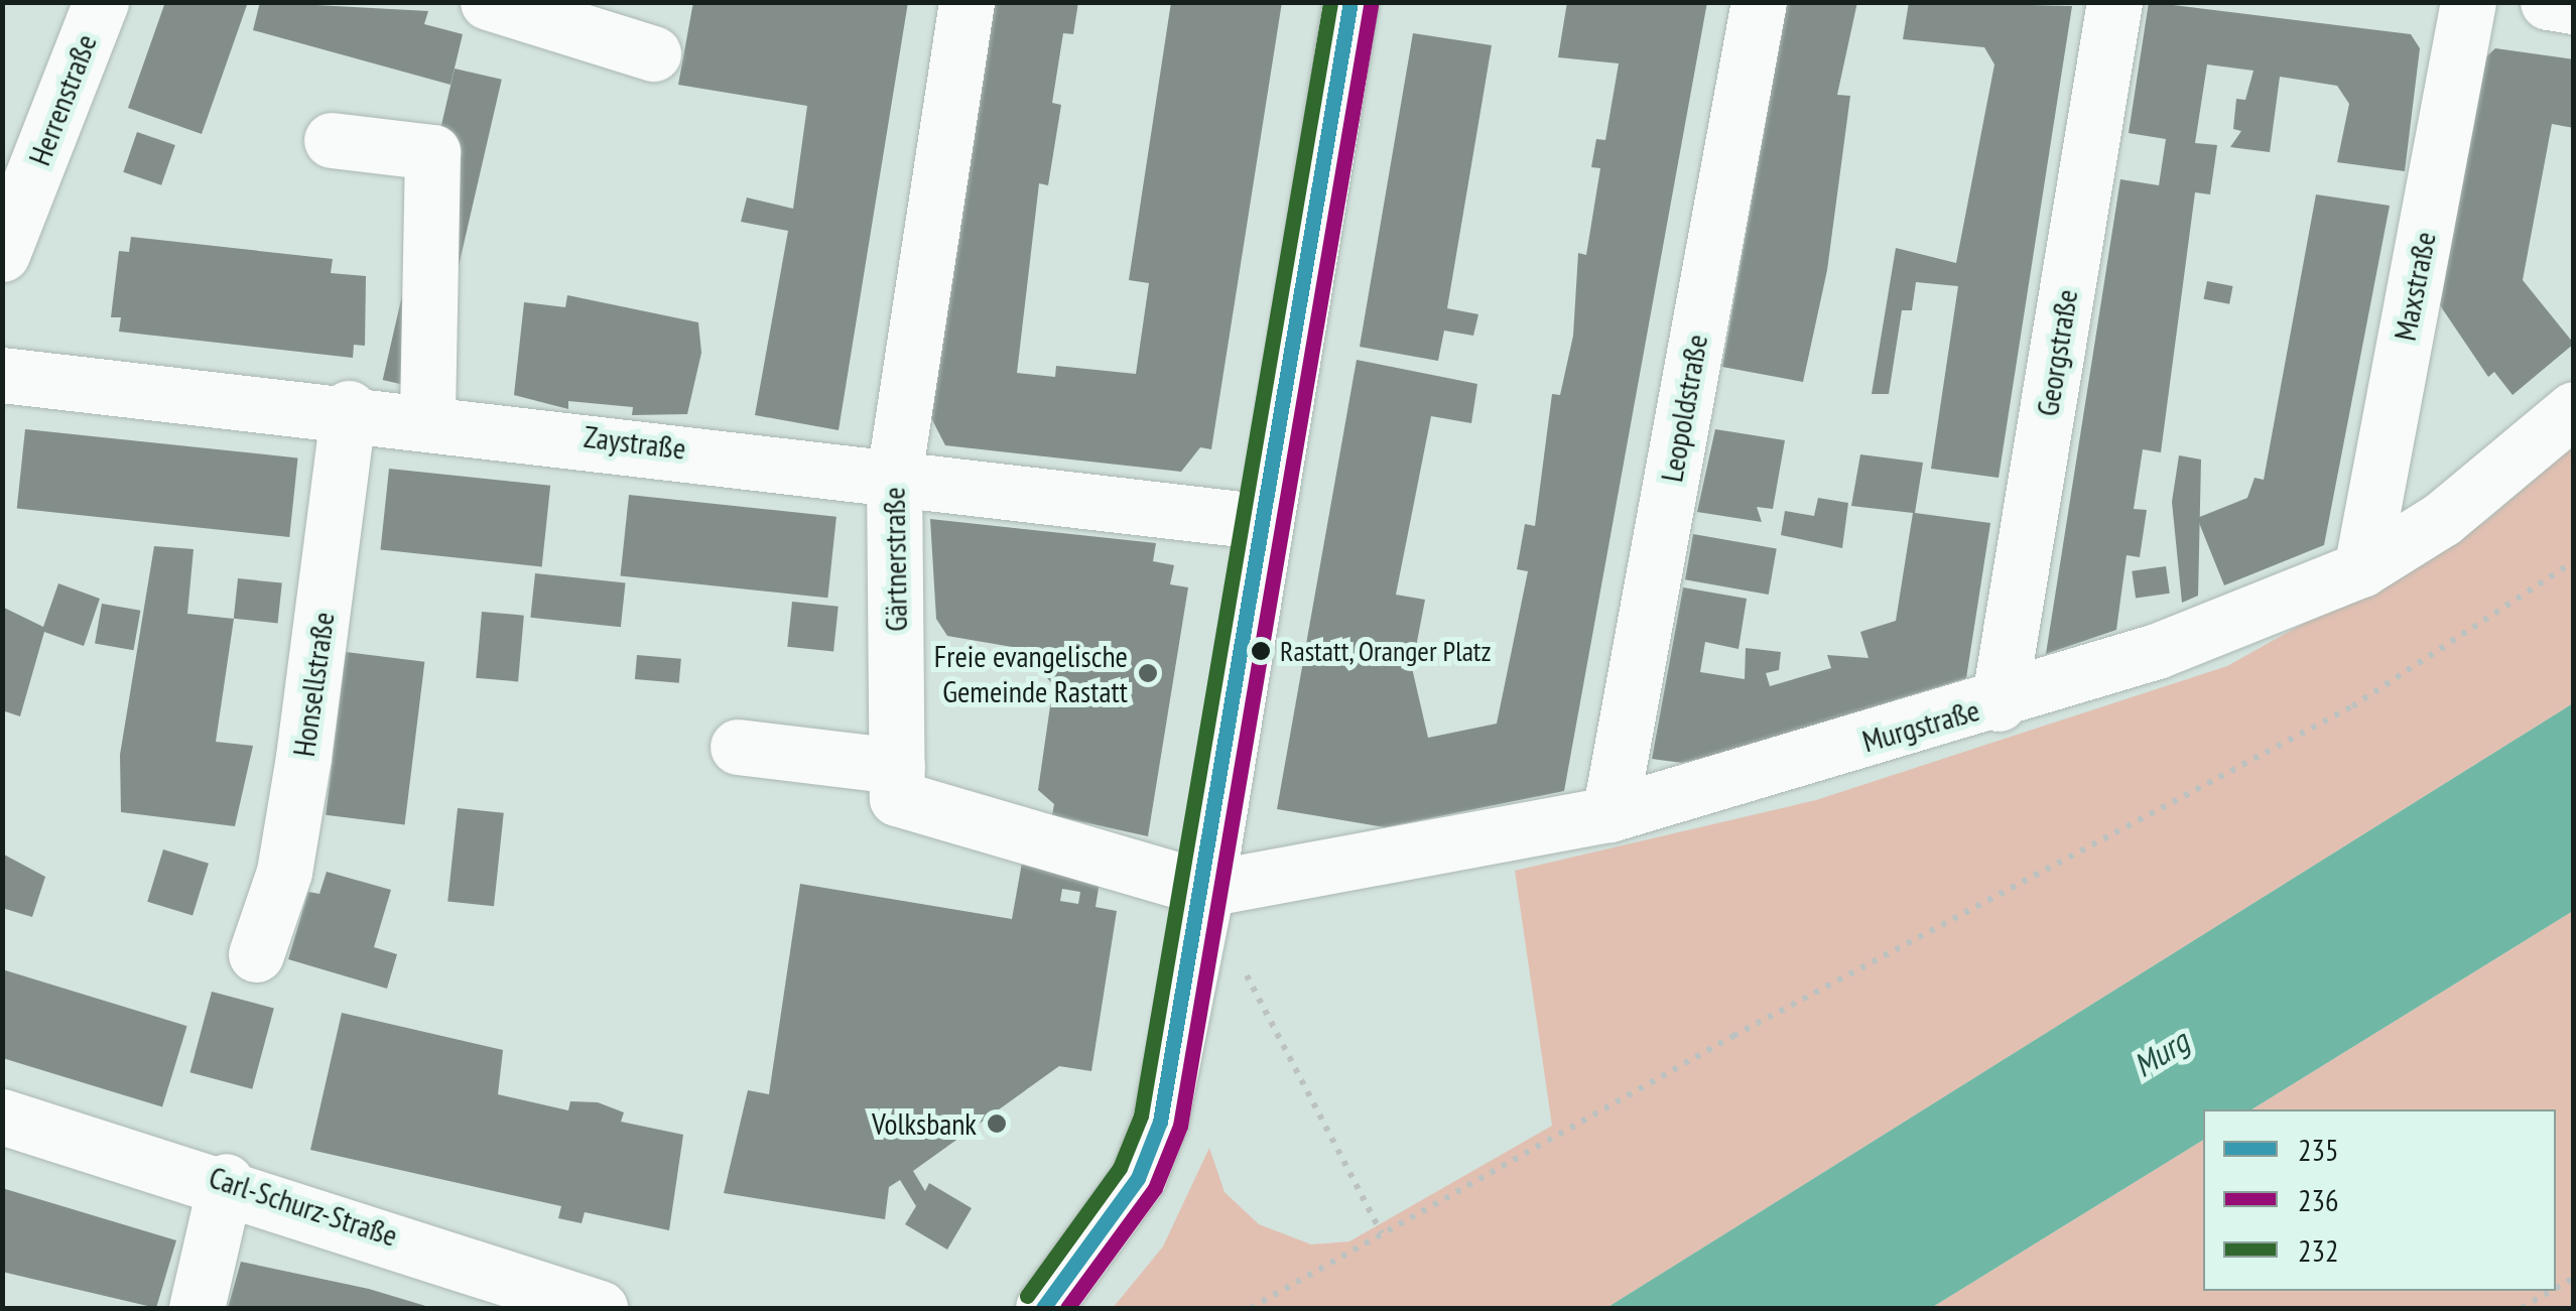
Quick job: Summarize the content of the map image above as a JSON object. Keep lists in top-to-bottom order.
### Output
{
  "streets": {
    "street": [
      "Herrenstraße",
      "Maxstraße",
      "Georgstraße",
      "Leopoldstraße",
      "Zaystraße",
      "Gärtnerstraße",
      "Honsellstraße",
      "Murgstraße",
      "Carl-Schurz-Straße"
    ]
  },
  "crossings": [
    ["Maxstraße", "Murgstraße"],
    ["Georgstraße", "Murgstraße"],
    ["Leopoldstraße", "Murgstraße"],
    ["Zaystraße", "Gärtnerstraße"],
    ["Zaystraße", "Honsellstraße"],
    ["Gärtnerstraße", "Murgstraße"]
  ],
  "water": ["Murg"],
  "places": ["Rastatt, Oranger Platz", "Freie evangelische Gemeinde Rastatt", "Volksbank"],
  "lines": ["transit line 235", "transit line 232", "transit line 236"],
  "legend": ["235", "236", "232"]
}
